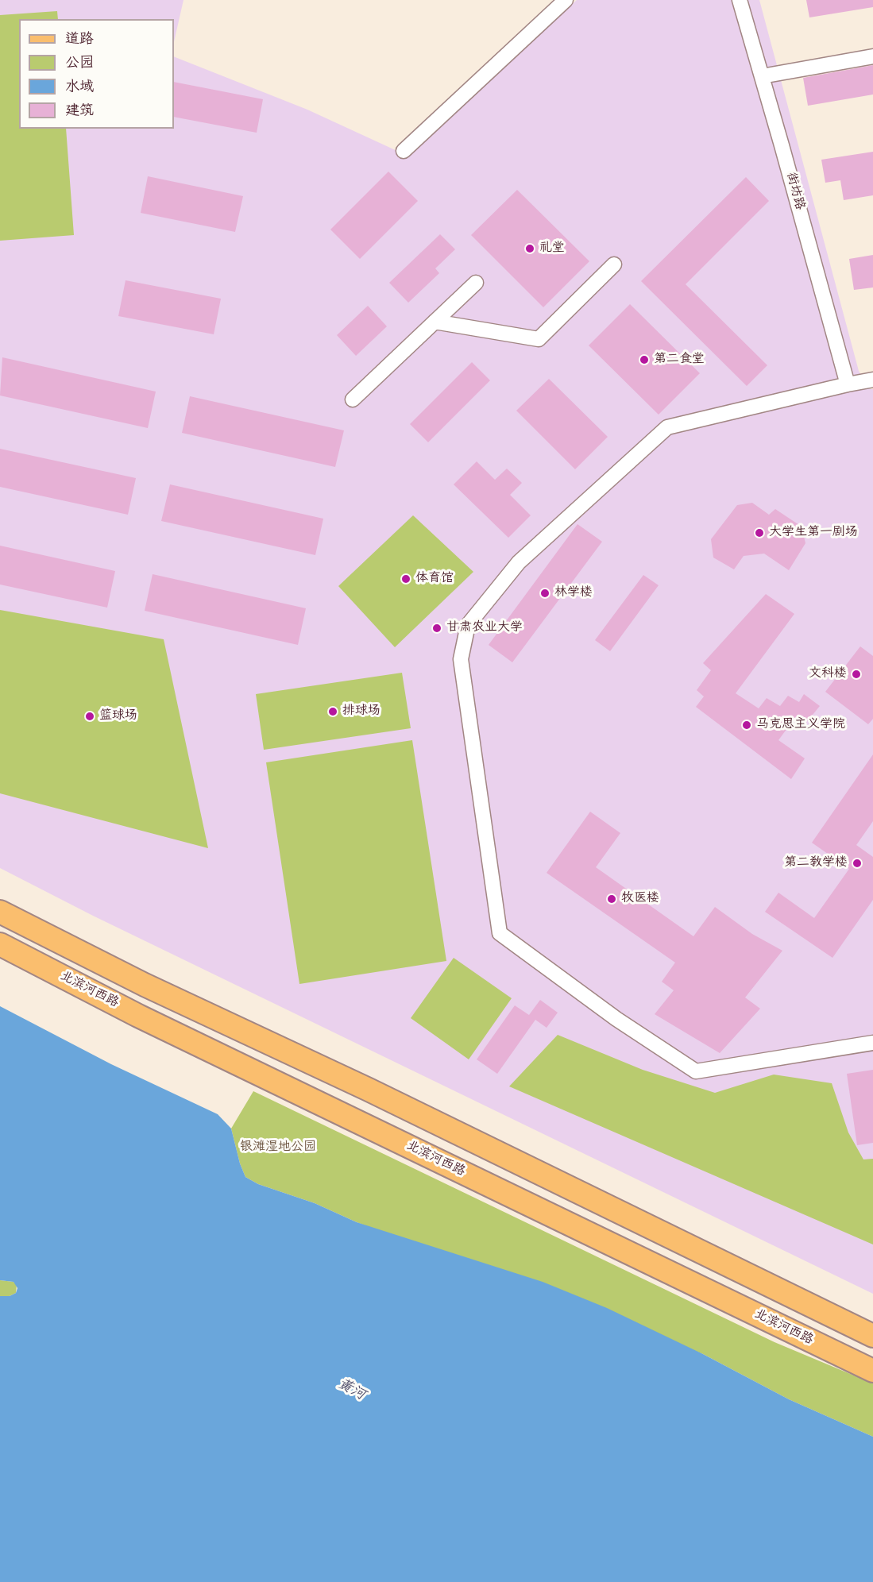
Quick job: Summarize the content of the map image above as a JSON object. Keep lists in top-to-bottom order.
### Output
{
  "streets": {
    "main road": ["北滨河西路"],
    "street": ["街坊路"]
  },
  "water": ["黄河"],
  "parks": ["银滩湿地公园"],
  "places": [
    "礼堂",
    "第二食堂",
    "大学生第一剧场",
    "体育馆",
    "林学楼",
    "甘肃农业大学",
    "文科楼",
    "排球场",
    "篮球场",
    "马克思主义学院",
    "第二教学楼",
    "牧医楼"
  ],
  "legend": [
    "道路",
    "公园",
    "水域",
    "建筑"
  ]
}
